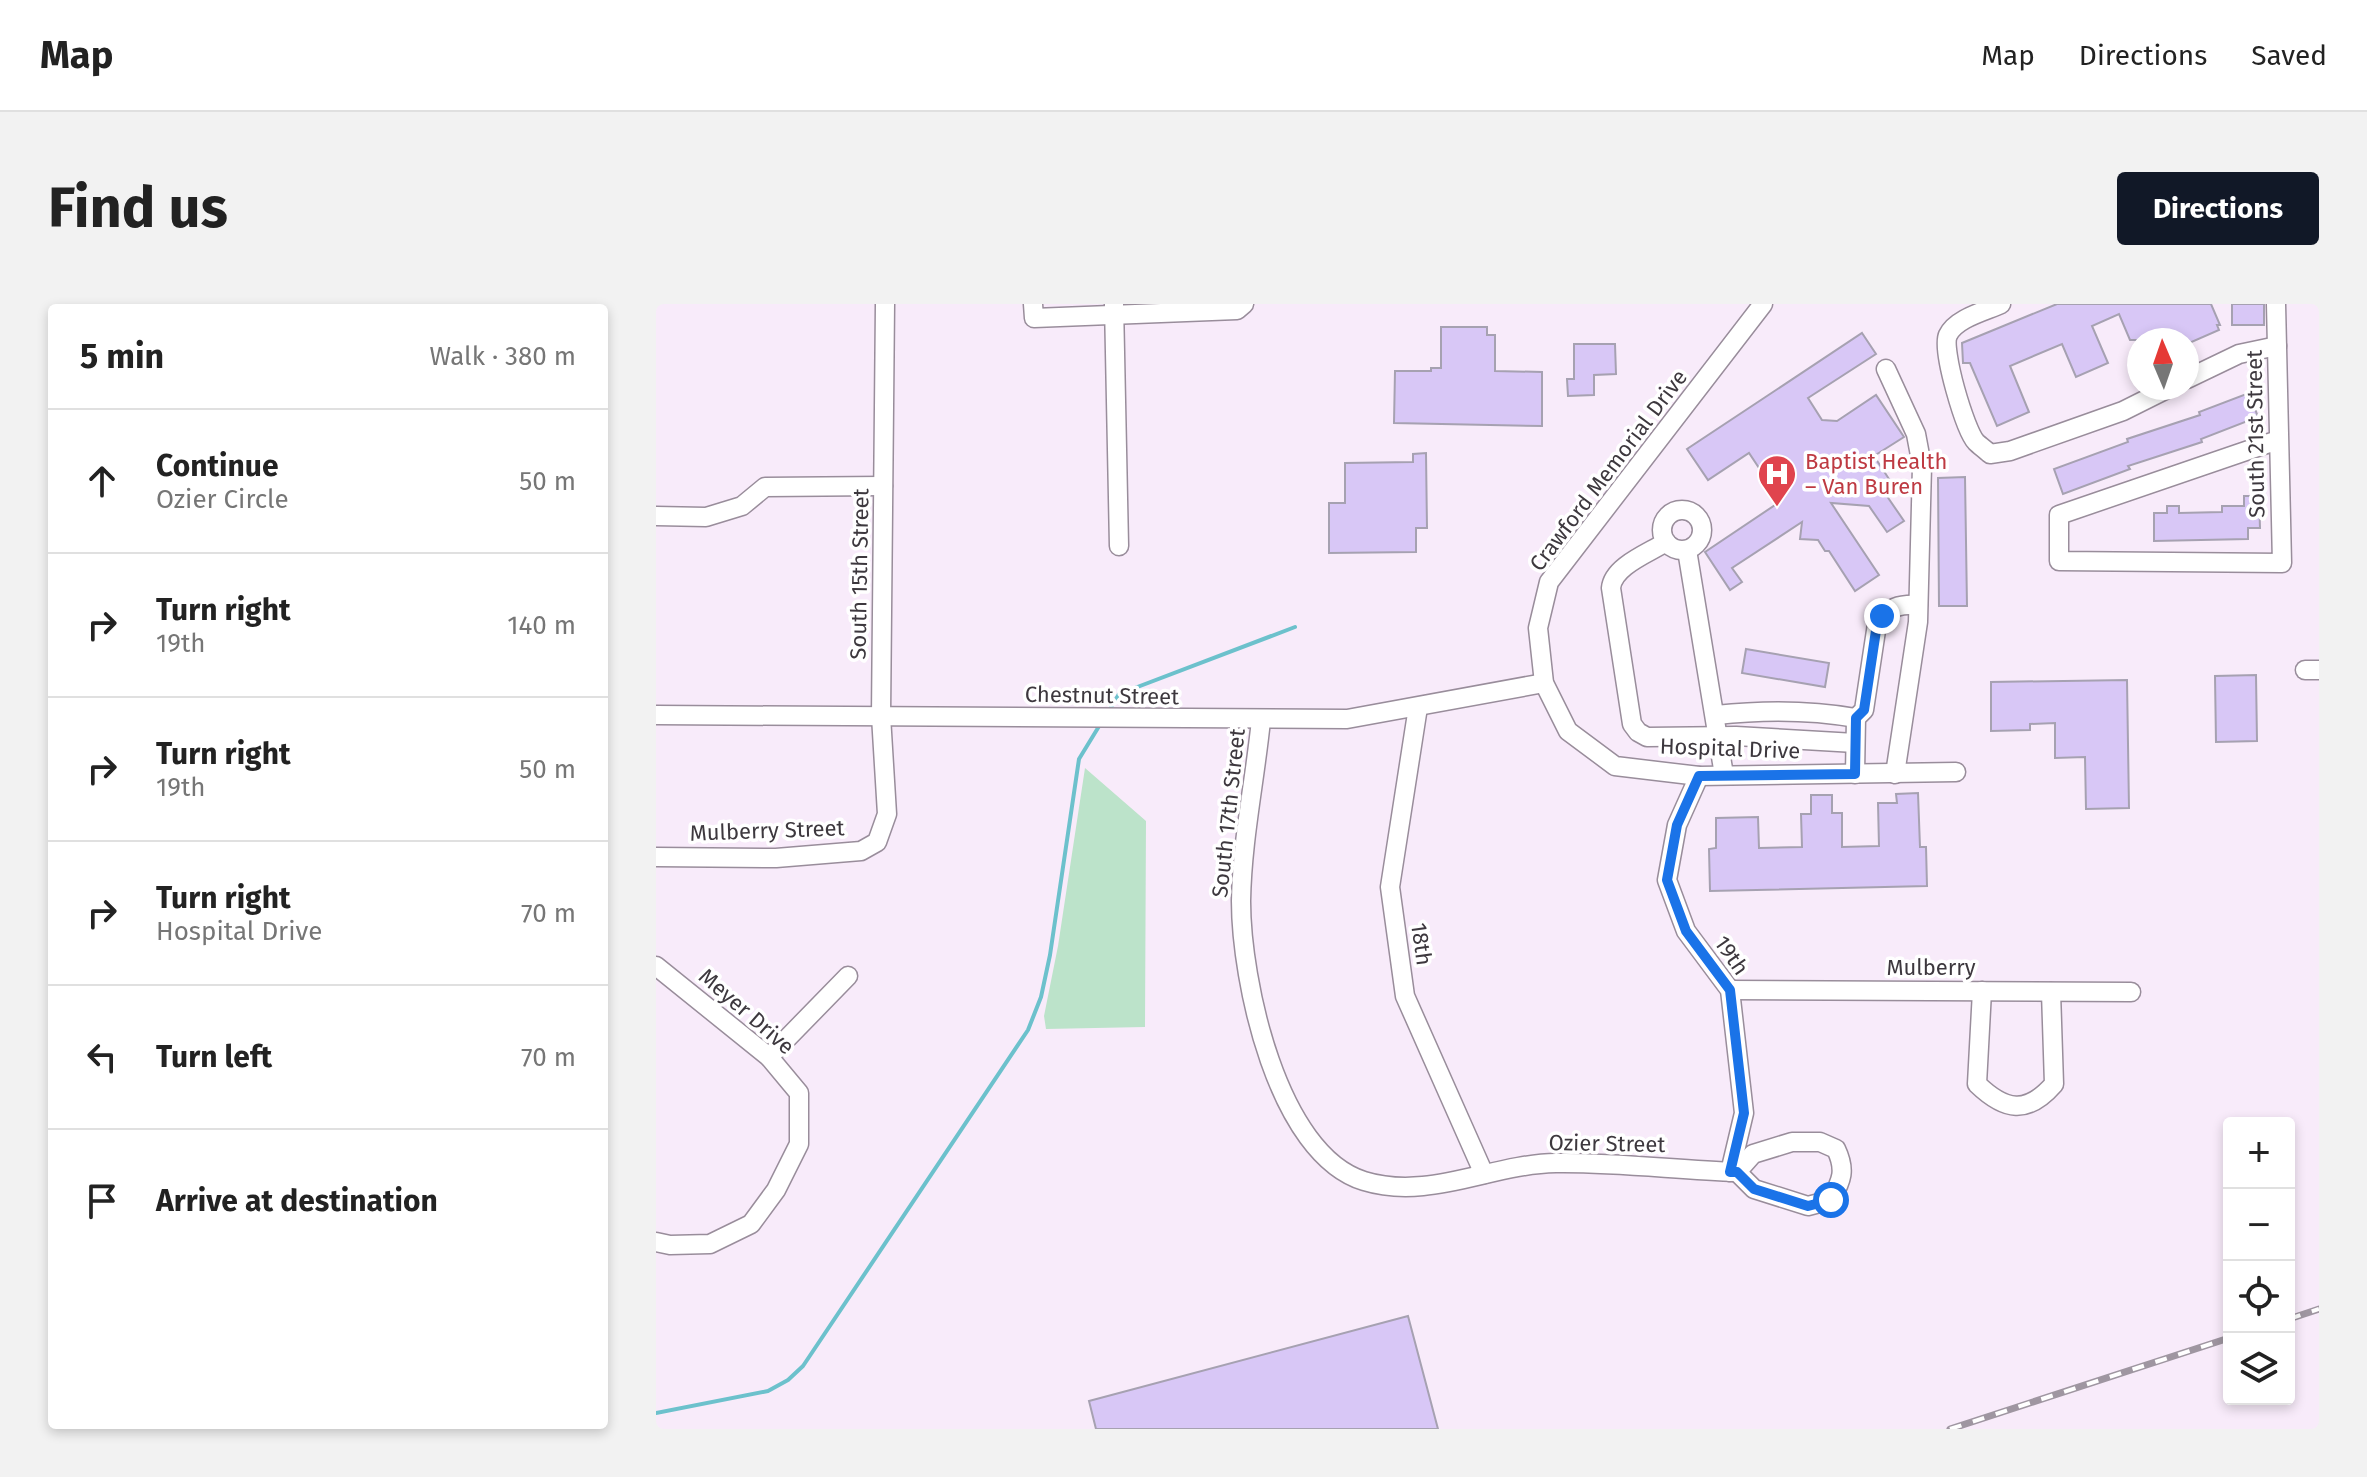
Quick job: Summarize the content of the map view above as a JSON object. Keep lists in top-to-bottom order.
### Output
{
  "streets": {
    "street": [
      "South 21st Street",
      "Crawford Memorial Drive",
      "South 15th Street",
      "Chestnut Street",
      "Hospital Drive",
      "South 17th Street",
      "Mulberry Street",
      "18th",
      "19th",
      "Mulberry",
      "Meyer Drive",
      "Ozier Street"
    ]
  },
  "crossings": [
    ["Crawford Memorial Drive", "Chestnut Street"],
    ["Crawford Memorial Drive", "Hospital Drive"],
    ["South 15th Street", "Chestnut Street"],
    ["South 15th Street", "Mulberry Street"],
    ["Chestnut Street", "Hospital Drive"],
    ["Chestnut Street", "South 17th Street"],
    ["Chestnut Street", "18th"],
    ["Hospital Drive", "19th"],
    ["South 17th Street", "18th"],
    ["South 17th Street", "Ozier Street"],
    ["18th", "Ozier Street"],
    ["19th", "Mulberry"],
    ["19th", "Ozier Street"]
  ],
  "places": {
    "hospital": ["Baptist Health – Van Buren"]
  },
  "north": "top",
  "page": {
    "header": "Map",
    "nav": ["Map", "Directions", "Saved"],
    "buttons": "Directions",
    "title": "Find us",
    "heading": ["5 min", "Walk · 380 m"],
    "list": [
      ["Continue", "Ozier Circle", "50 m"],
      ["Turn right", "19th", "140 m"],
      ["Turn right", "19th", "50 m"],
      ["Turn right", "Hospital Drive", "70 m"],
      ["Turn left", "70 m"],
      "Arrive at destination"
    ],
    "map_buttons": ["+", "−"]
  }
}
